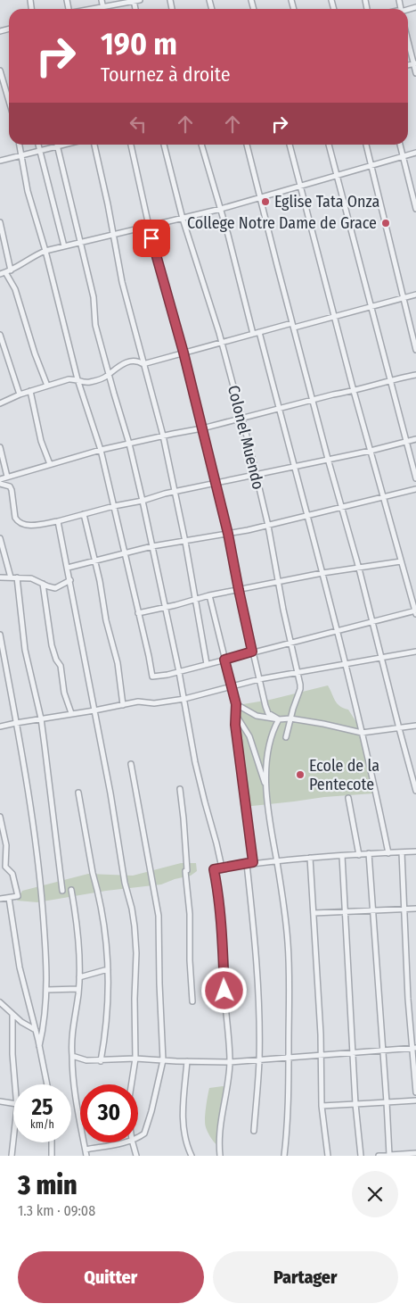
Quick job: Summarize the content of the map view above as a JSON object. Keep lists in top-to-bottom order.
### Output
{
  "streets": {
    "street": ["Colonel Muendo"]
  },
  "places": ["Eglise Tata Onza", "College Notre Dame de Grace", "Ecole de la Pentecote"],
  "page": {
    "turn": ["190 m", "Tournez à droite"],
    "speed": "25 km/h",
    "limit": "30",
    "heading": ["3 min", "1.3 km · 09:08"],
    "buttons": ["Quitter", "Partager"]
  }
}
